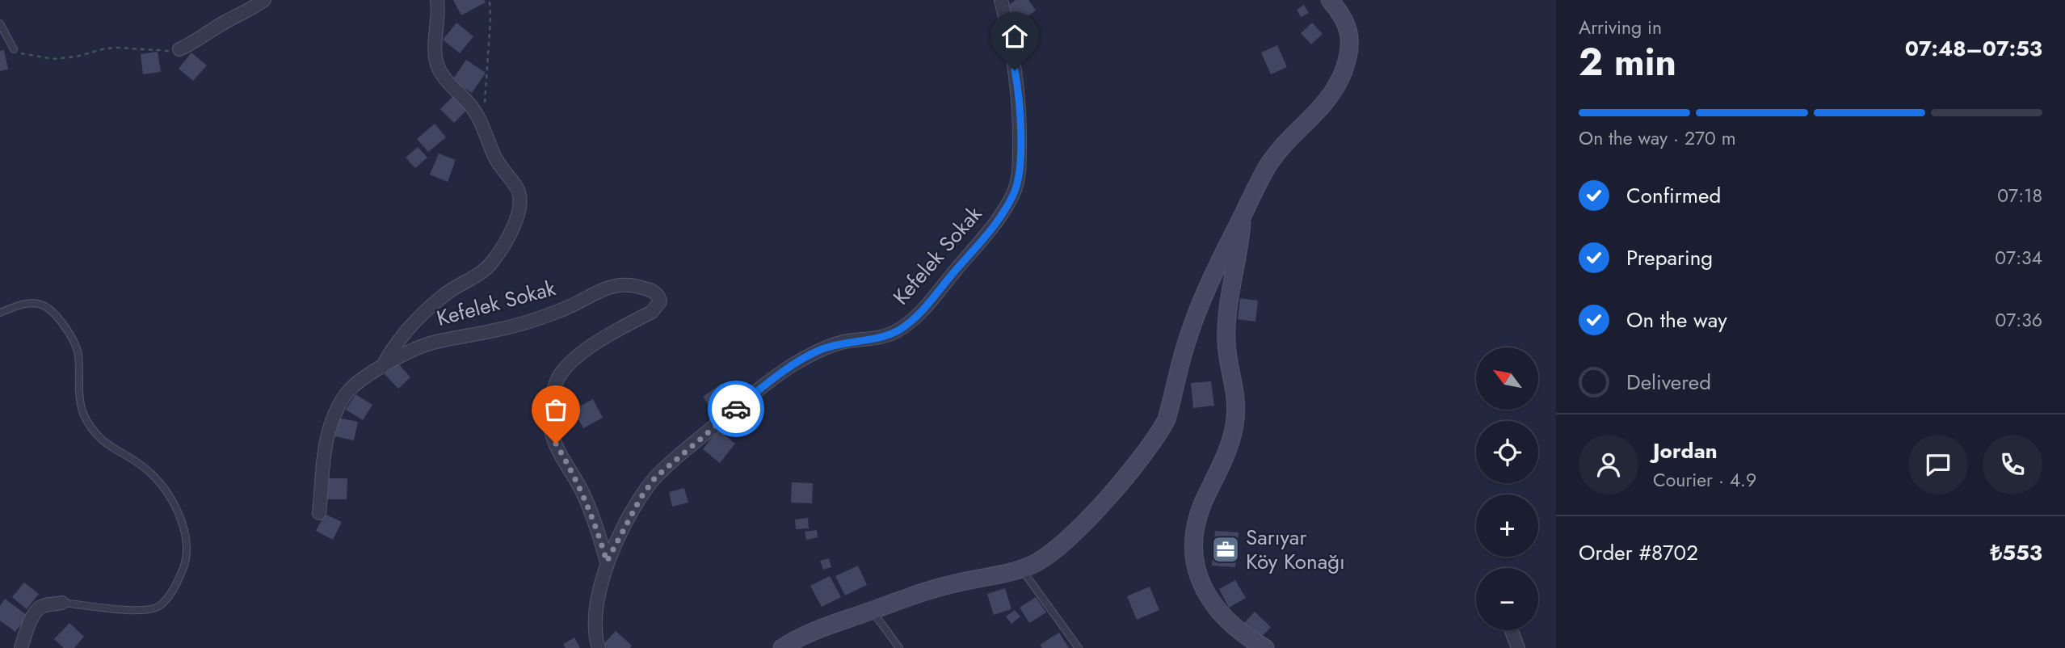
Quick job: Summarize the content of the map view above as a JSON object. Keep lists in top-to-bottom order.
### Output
{
  "streets": {
    "street": ["Kefelek Sokak"]
  },
  "places": {
    "office": ["Sarıyar Köy Konağı"]
  },
  "north": "top left",
  "page": {
    "heading": ["2 min", "Arriving in", "07:48–07:53"],
    "panel": [
      "Jordan",
      "Courier · 4.9",
      "Order #8702",
      "₺553"
    ],
    "bar": "On the way · 270 m",
    "list": [
      ["Confirmed", "07:18"],
      ["Preparing", "07:34"],
      ["On the way", "07:36"],
      "Delivered"
    ],
    "map_buttons": ["+", "−"]
  }
}
